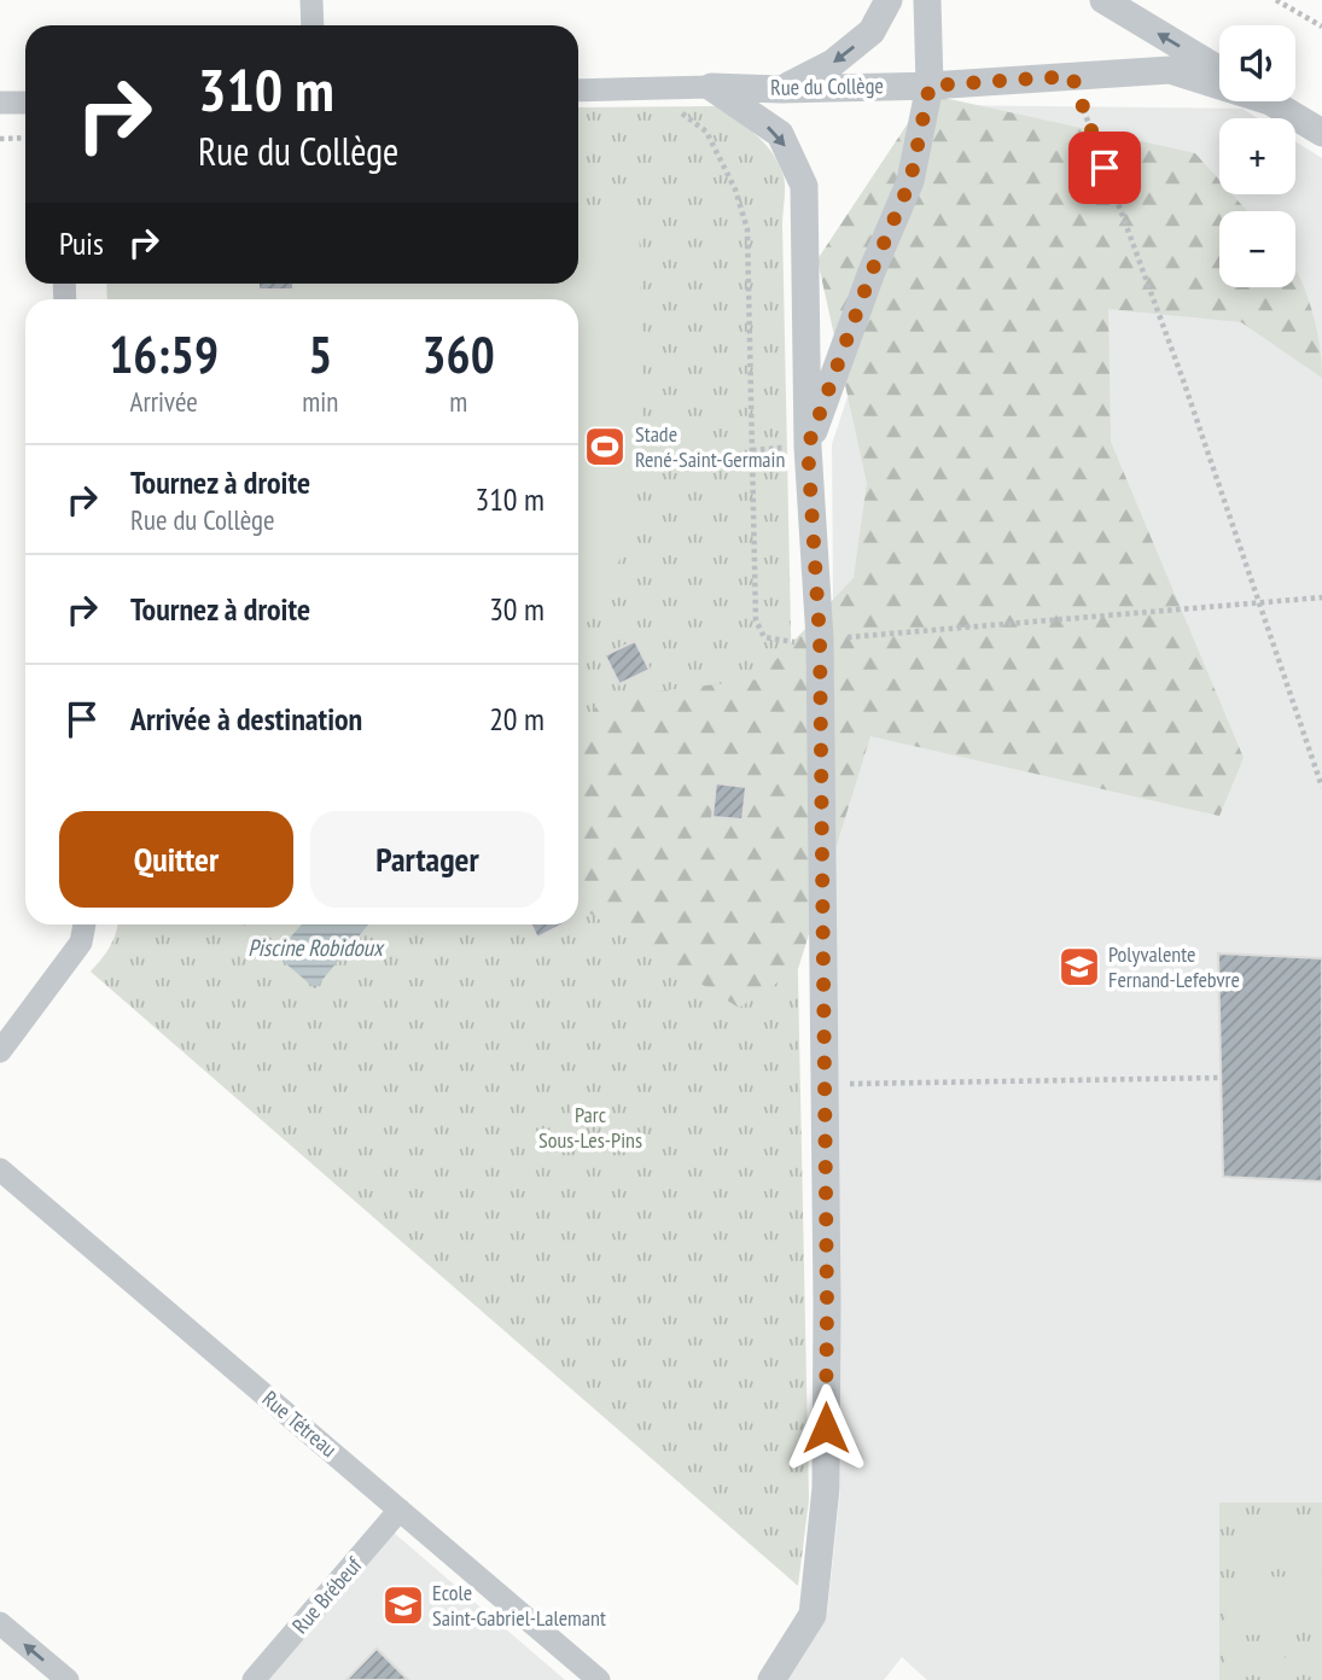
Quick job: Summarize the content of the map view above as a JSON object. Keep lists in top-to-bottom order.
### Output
{
  "streets": {
    "street": ["Rue du Collège", "Rue Tétreau", "Rue Brébeuf"]
  },
  "crossings": [
    ["Rue Tétreau", "Rue Brébeuf"]
  ],
  "water": ["Piscine Robidoux"],
  "parks": ["Parc Sous-Les-Pins"],
  "places": {
    "sports": ["Stade René-Saint-Germain"],
    "school or university": ["Polyvalente Fernand-Lefebvre", "Ecole Saint-Gabriel-Lalemant"]
  },
  "page": {
    "map_buttons": ["+", "−"],
    "turn": ["310 m", "Rue du Collège"],
    "then": "Puis",
    "eta": [
      "16:59",
      "Arrivée",
      "5",
      "min",
      "360",
      "m"
    ],
    "list": [
      {
        "name": "Tournez à droite",
        "note": "Rue du Collège",
        "value": "310 m"
      },
      {
        "name": "Tournez à droite",
        "value": "30 m"
      },
      {
        "name": "Arrivée à destination",
        "value": "20 m"
      }
    ],
    "buttons": ["Quitter", "Partager"]
  }
}
